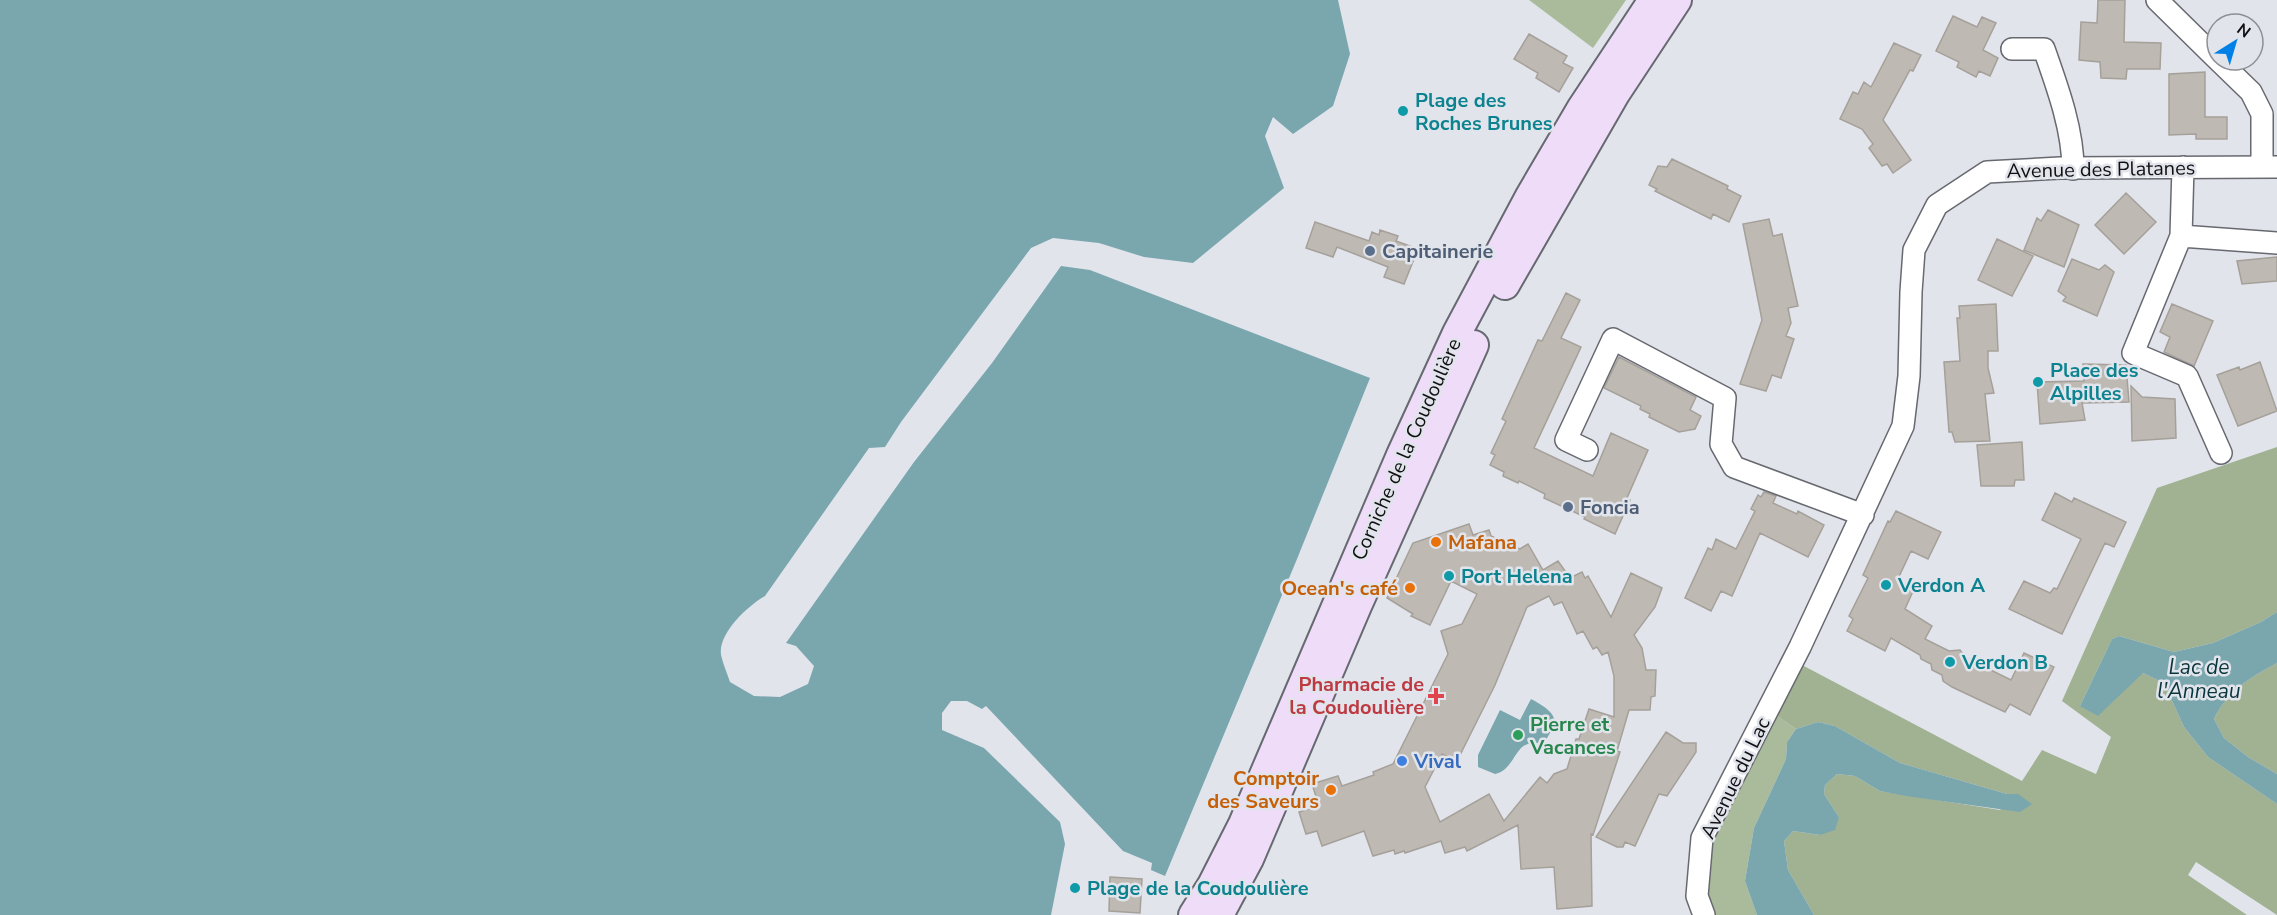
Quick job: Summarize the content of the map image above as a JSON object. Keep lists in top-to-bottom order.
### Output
{
  "streets": {
    "main road": ["Corniche de la Coudoulière"],
    "street": ["Avenue des Platanes", "Avenue du Lac"]
  },
  "crossings": [
    ["Avenue des Platanes", "Avenue du Lac"]
  ],
  "water": ["Lac de l'Anneau"],
  "places": {
    "other": [
      "Plage des Roches Brunes",
      "Capitainerie",
      "Place des Alpilles",
      "Foncia",
      "Mafana",
      "Port Helena",
      "Verdon A",
      "Ocean's café",
      "Verdon B",
      "Pierre et Vacances",
      "Vival",
      "Comptoir des Saveurs",
      "Plage de la Coudoulière"
    ],
    "health": ["Pharmacie de la Coudoulière"]
  },
  "north": "top right"
}
